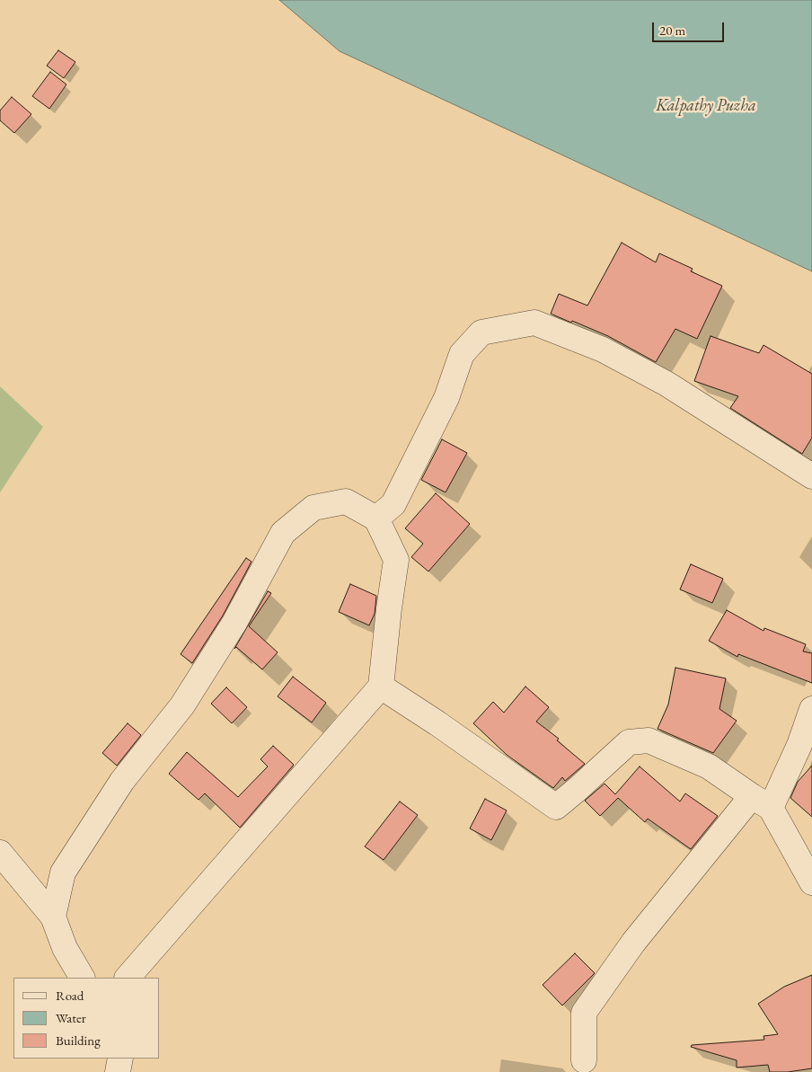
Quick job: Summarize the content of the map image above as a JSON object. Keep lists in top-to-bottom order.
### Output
{
  "water": ["Kalpathy Puzha"],
  "legend": ["Road", "Water", "Building"],
  "scale_bar": "20 m"
}
